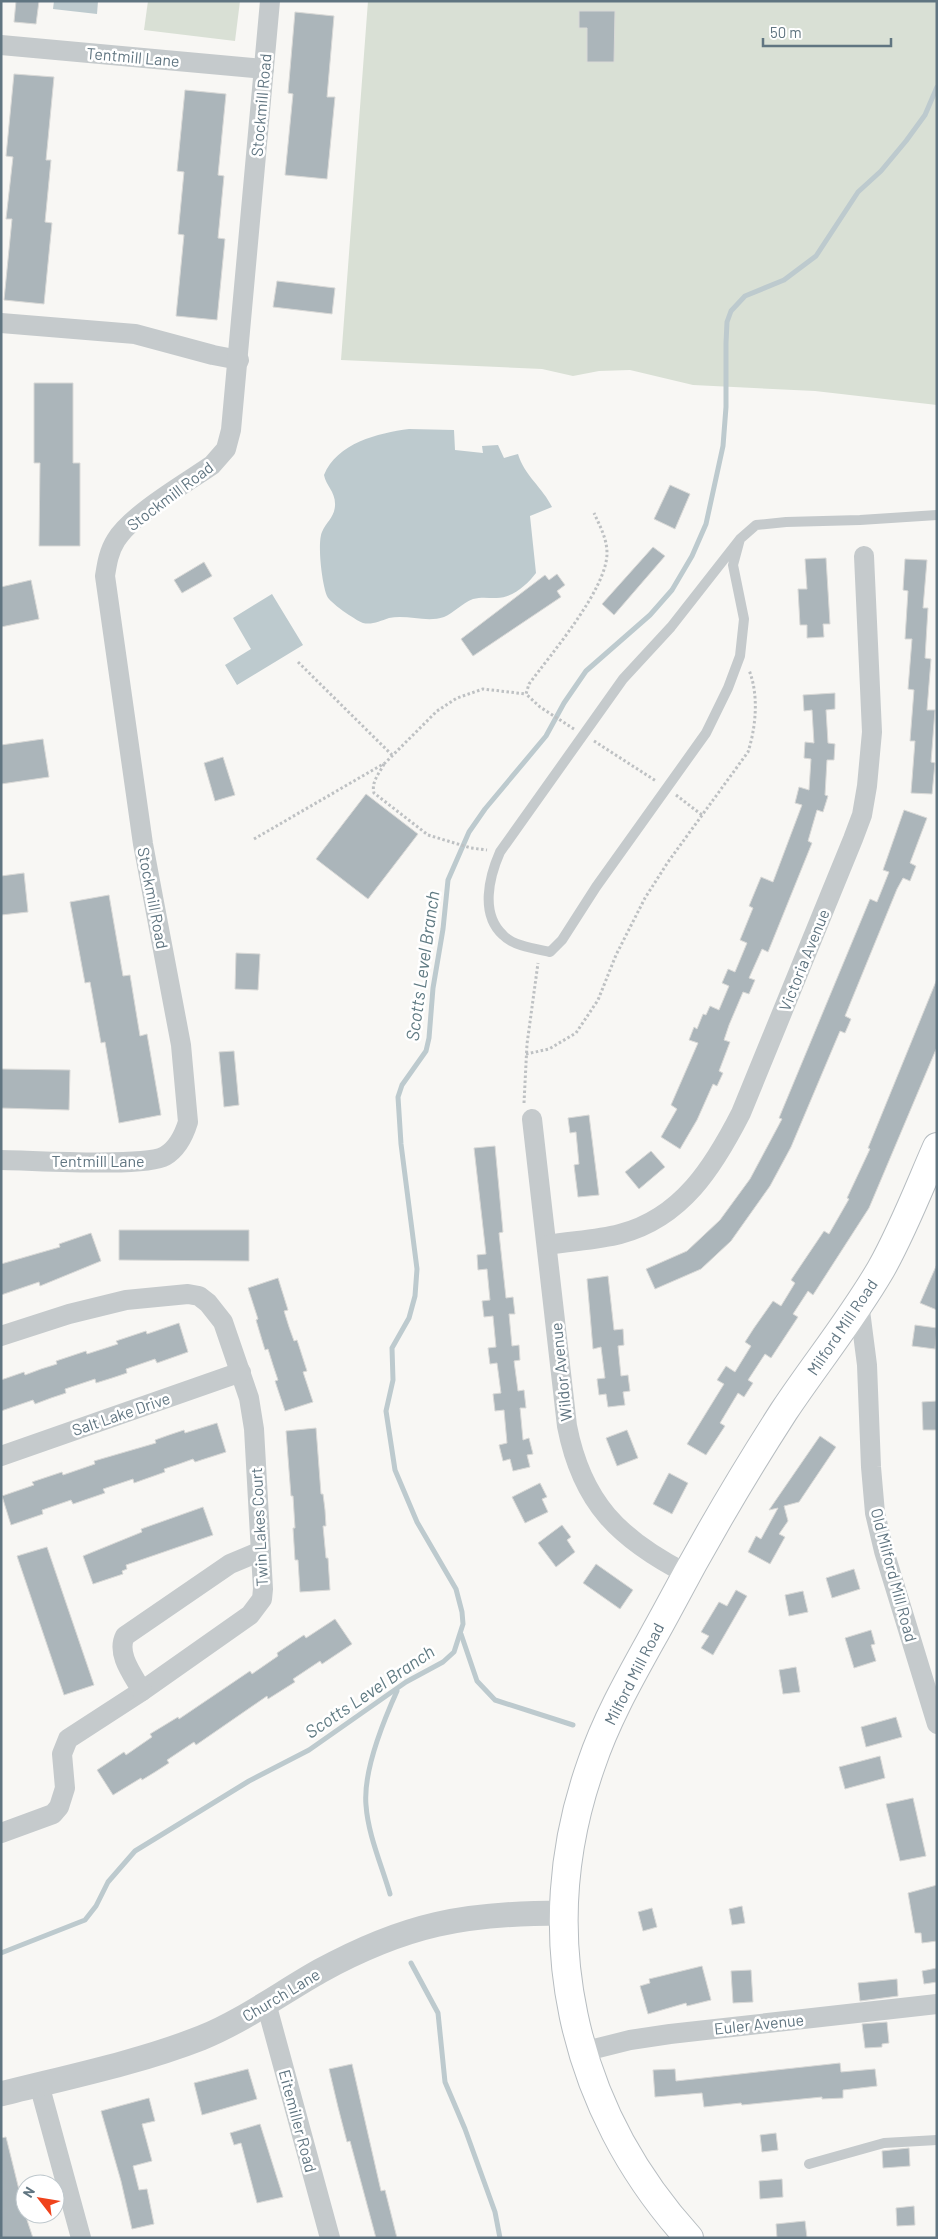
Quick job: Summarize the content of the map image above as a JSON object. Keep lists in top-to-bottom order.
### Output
{
  "streets": {
    "main road": ["Milford Mill Road"],
    "street": [
      "Tentmill Lane",
      "Stockmill Road",
      "Victoria Avenue",
      "Wildor Avenue",
      "Salt Lake Drive",
      "Twin Lakes Court",
      "Old Milford Mill Road",
      "Church Lane",
      "Euler Avenue",
      "Eitemiller Road"
    ]
  },
  "crossings": [
    ["Tentmill Lane", "Stockmill Road"],
    ["Victoria Avenue", "Wildor Avenue"],
    ["Milford Mill Road", "Wildor Avenue"],
    ["Milford Mill Road", "Old Milford Mill Road"],
    ["Milford Mill Road", "Church Lane"],
    ["Milford Mill Road", "Euler Avenue"],
    ["Salt Lake Drive", "Twin Lakes Court"],
    ["Church Lane", "Eitemiller Road"]
  ],
  "water": ["Scotts Level Branch"],
  "scale_bar": "50 m",
  "north": "top left"
}
